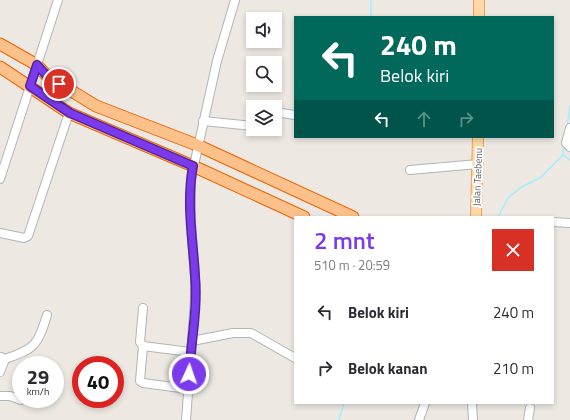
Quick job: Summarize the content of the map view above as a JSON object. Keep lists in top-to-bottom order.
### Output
{
  "streets": {
    "main road": ["Jalan Taebenu"]
  },
  "page": {
    "turn": ["240 m", "Belok kiri"],
    "heading": ["2 mnt", "510 m · 20:59"],
    "list": [
      {
        "name": "Belok kiri",
        "value": "240 m"
      },
      {
        "name": "Belok kanan",
        "value": "210 m"
      }
    ],
    "speed": "29 km/h",
    "limit": "40"
  }
}
